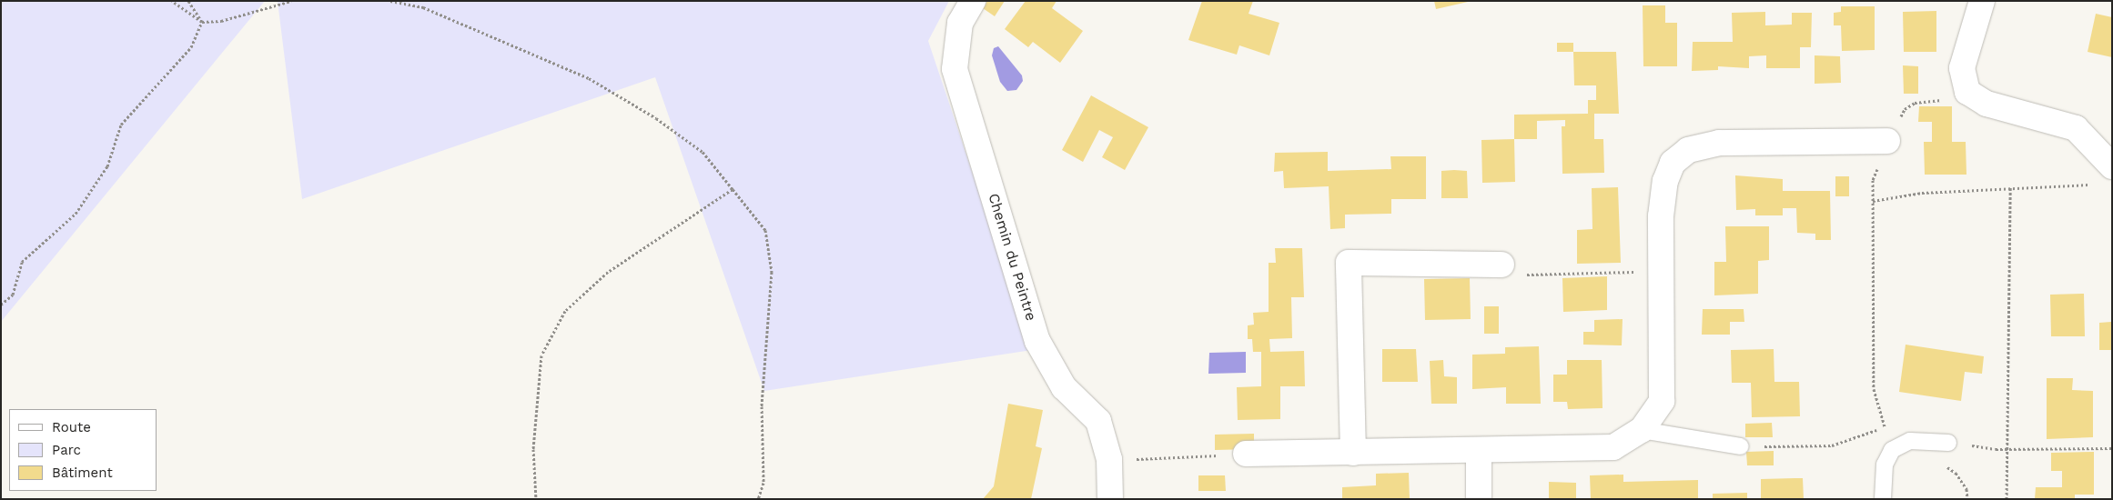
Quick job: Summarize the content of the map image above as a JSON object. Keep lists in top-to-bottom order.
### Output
{
  "streets": {
    "street": ["Chemin du Peintre"]
  },
  "legend": ["Route", "Parc", "Bâtiment"]
}
